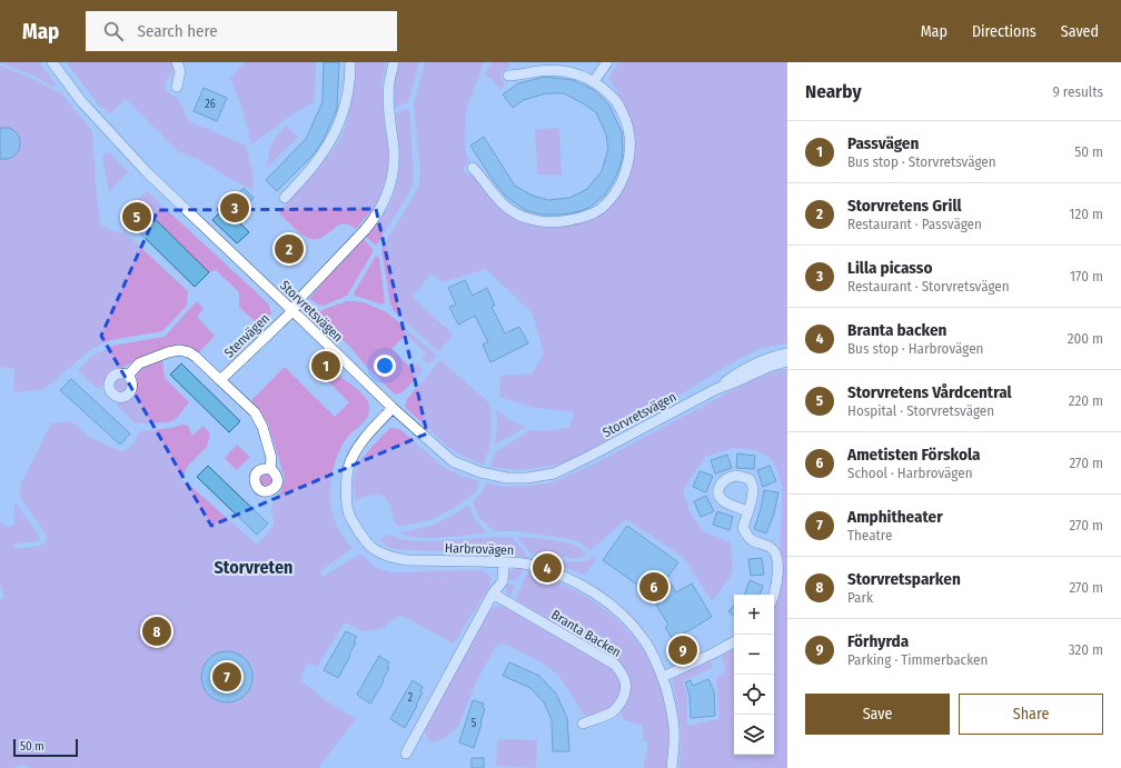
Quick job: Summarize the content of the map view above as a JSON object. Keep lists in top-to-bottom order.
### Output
{
  "streets": {
    "street": [
      "Storvretsvägen",
      "Stenvägen",
      "Harbrovägen",
      "Branta Backen"
    ]
  },
  "crossings": [
    ["Storvretsvägen", "Stenvägen"],
    ["Storvretsvägen", "Harbrovägen"]
  ],
  "districts": ["Storvreten"],
  "house_numbers": ["26", "2", "5"],
  "scale_bar": "50 m",
  "page": {
    "header": "Map",
    "search": "Search here",
    "nav": ["Map", "Directions", "Saved"],
    "heading": ["Nearby", "9 results"],
    "list": [
      {
        "mark": "1",
        "name": "Passvägen",
        "note": "Bus stop · Storvretsvägen",
        "value": "50 m"
      },
      {
        "mark": "2",
        "name": "Storvretens Grill",
        "note": "Restaurant · Passvägen",
        "value": "120 m"
      },
      {
        "mark": "3",
        "name": "Lilla picasso",
        "note": "Restaurant · Storvretsvägen",
        "value": "170 m"
      },
      {
        "mark": "4",
        "name": "Branta backen",
        "note": "Bus stop · Harbrovägen",
        "value": "200 m"
      },
      {
        "mark": "5",
        "name": "Storvretens Vårdcentral",
        "note": "Hospital · Storvretsvägen",
        "value": "220 m"
      },
      {
        "mark": "6",
        "name": "Ametisten Förskola",
        "note": "School · Harbrovägen",
        "value": "270 m"
      },
      {
        "mark": "7",
        "name": "Amphitheater",
        "note": "Theatre",
        "value": "270 m"
      },
      {
        "mark": "8",
        "name": "Storvretsparken",
        "note": "Park",
        "value": "270 m"
      },
      {
        "mark": "9",
        "name": "Förhyrda",
        "note": "Parking · Timmerbacken",
        "value": "320 m"
      }
    ],
    "pins": [
      "3",
      "5",
      "2",
      "1",
      "4",
      "6",
      "8",
      "9",
      "7"
    ],
    "map_buttons": ["+", "−"],
    "buttons": ["Save", "Share"],
    "scale": "50 m"
  }
}
